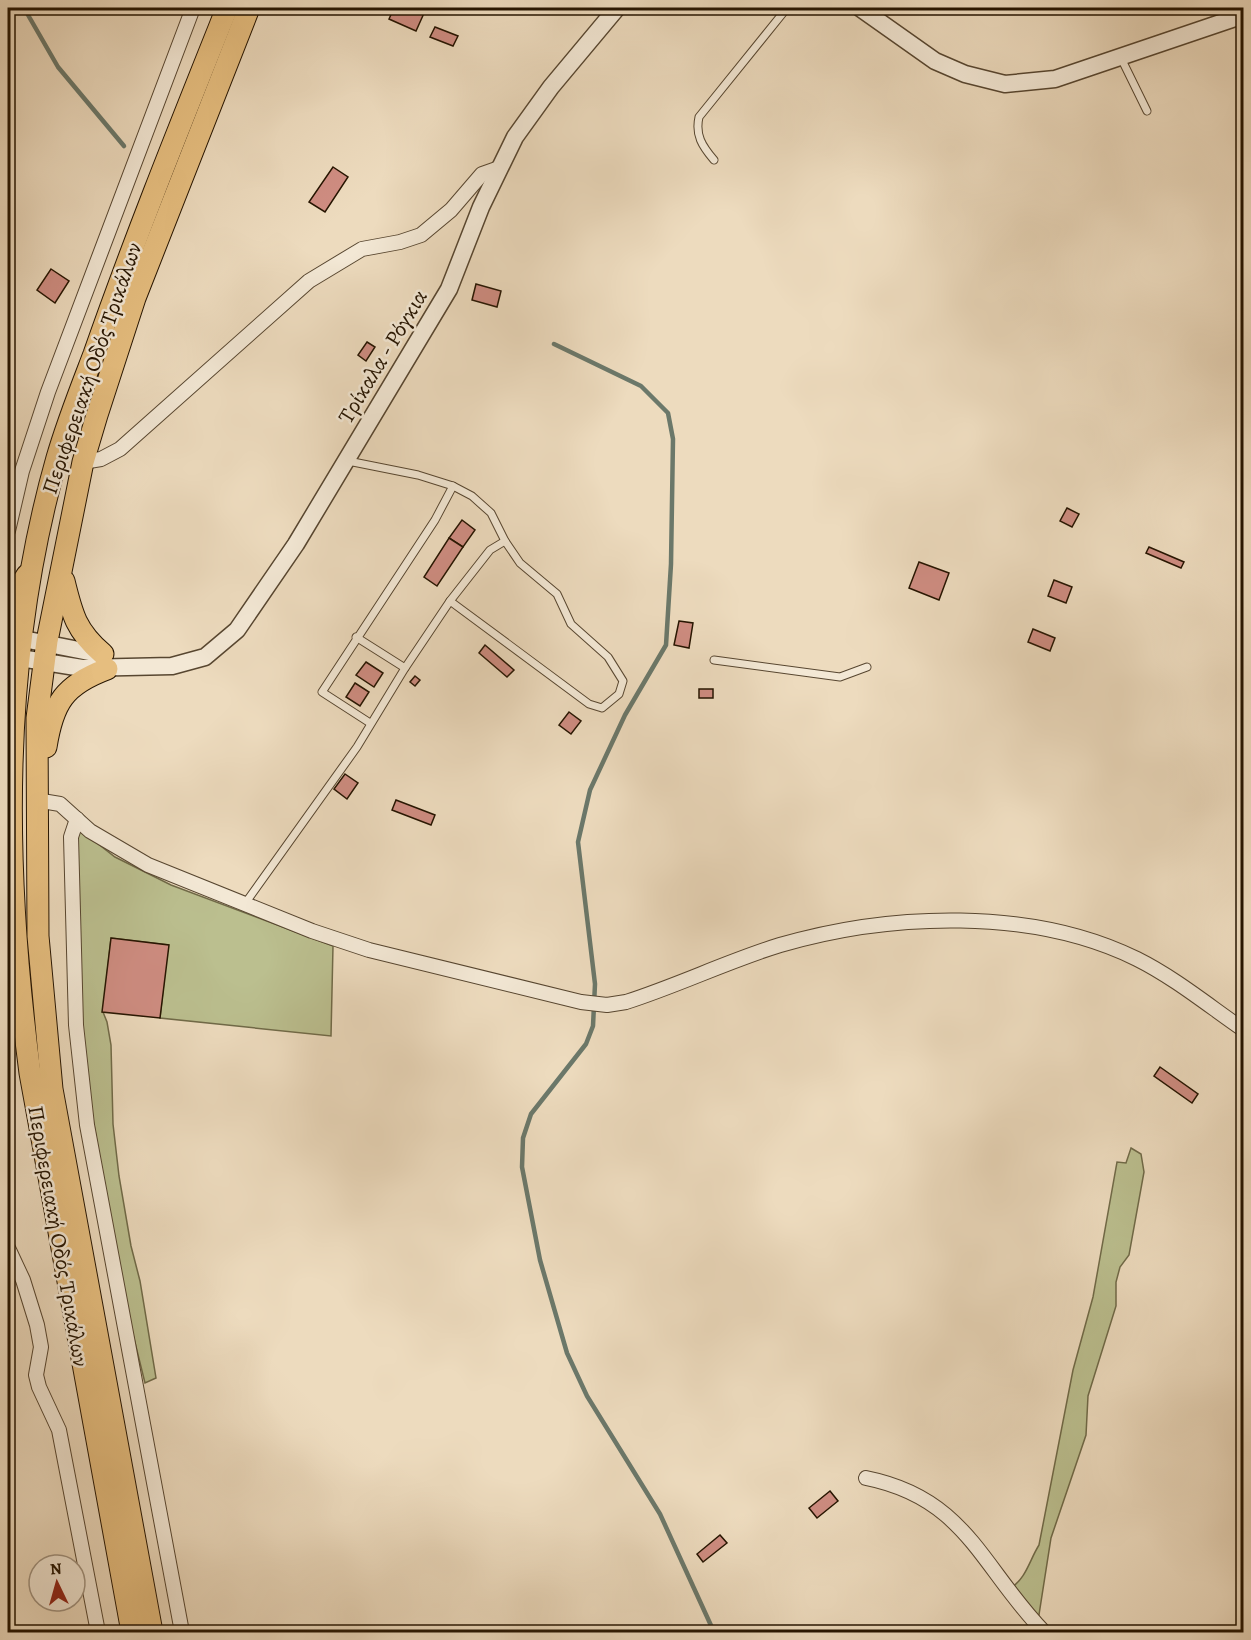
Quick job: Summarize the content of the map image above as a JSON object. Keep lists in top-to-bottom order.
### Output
{
  "streets": {
    "main road": ["Περιφερειακή Οδός Τρικάλων"],
    "street": ["Τρίκαλα - Ρόγκια"]
  },
  "crossings": [
    ["Τρίκαλα - Ρόγκια", "Περιφερειακή Οδός Τρικάλων"]
  ],
  "north": "top"
}
